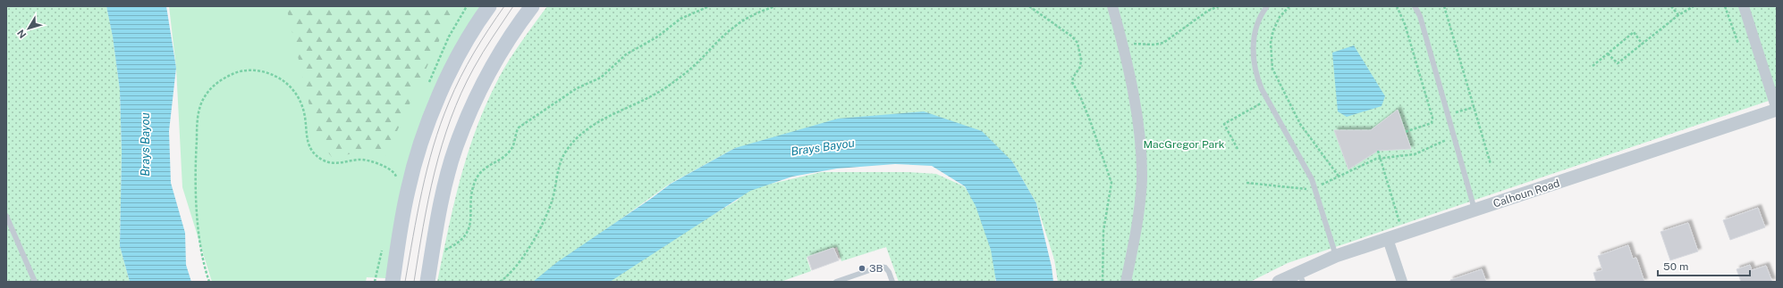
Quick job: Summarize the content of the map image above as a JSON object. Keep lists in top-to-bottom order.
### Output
{
  "streets": {
    "street": ["Calhoun Road"]
  },
  "water": ["Brays Bayou"],
  "parks": ["MacGregor Park"],
  "places": ["3B"],
  "scale_bar": "50 m",
  "north": "bottom left"
}
